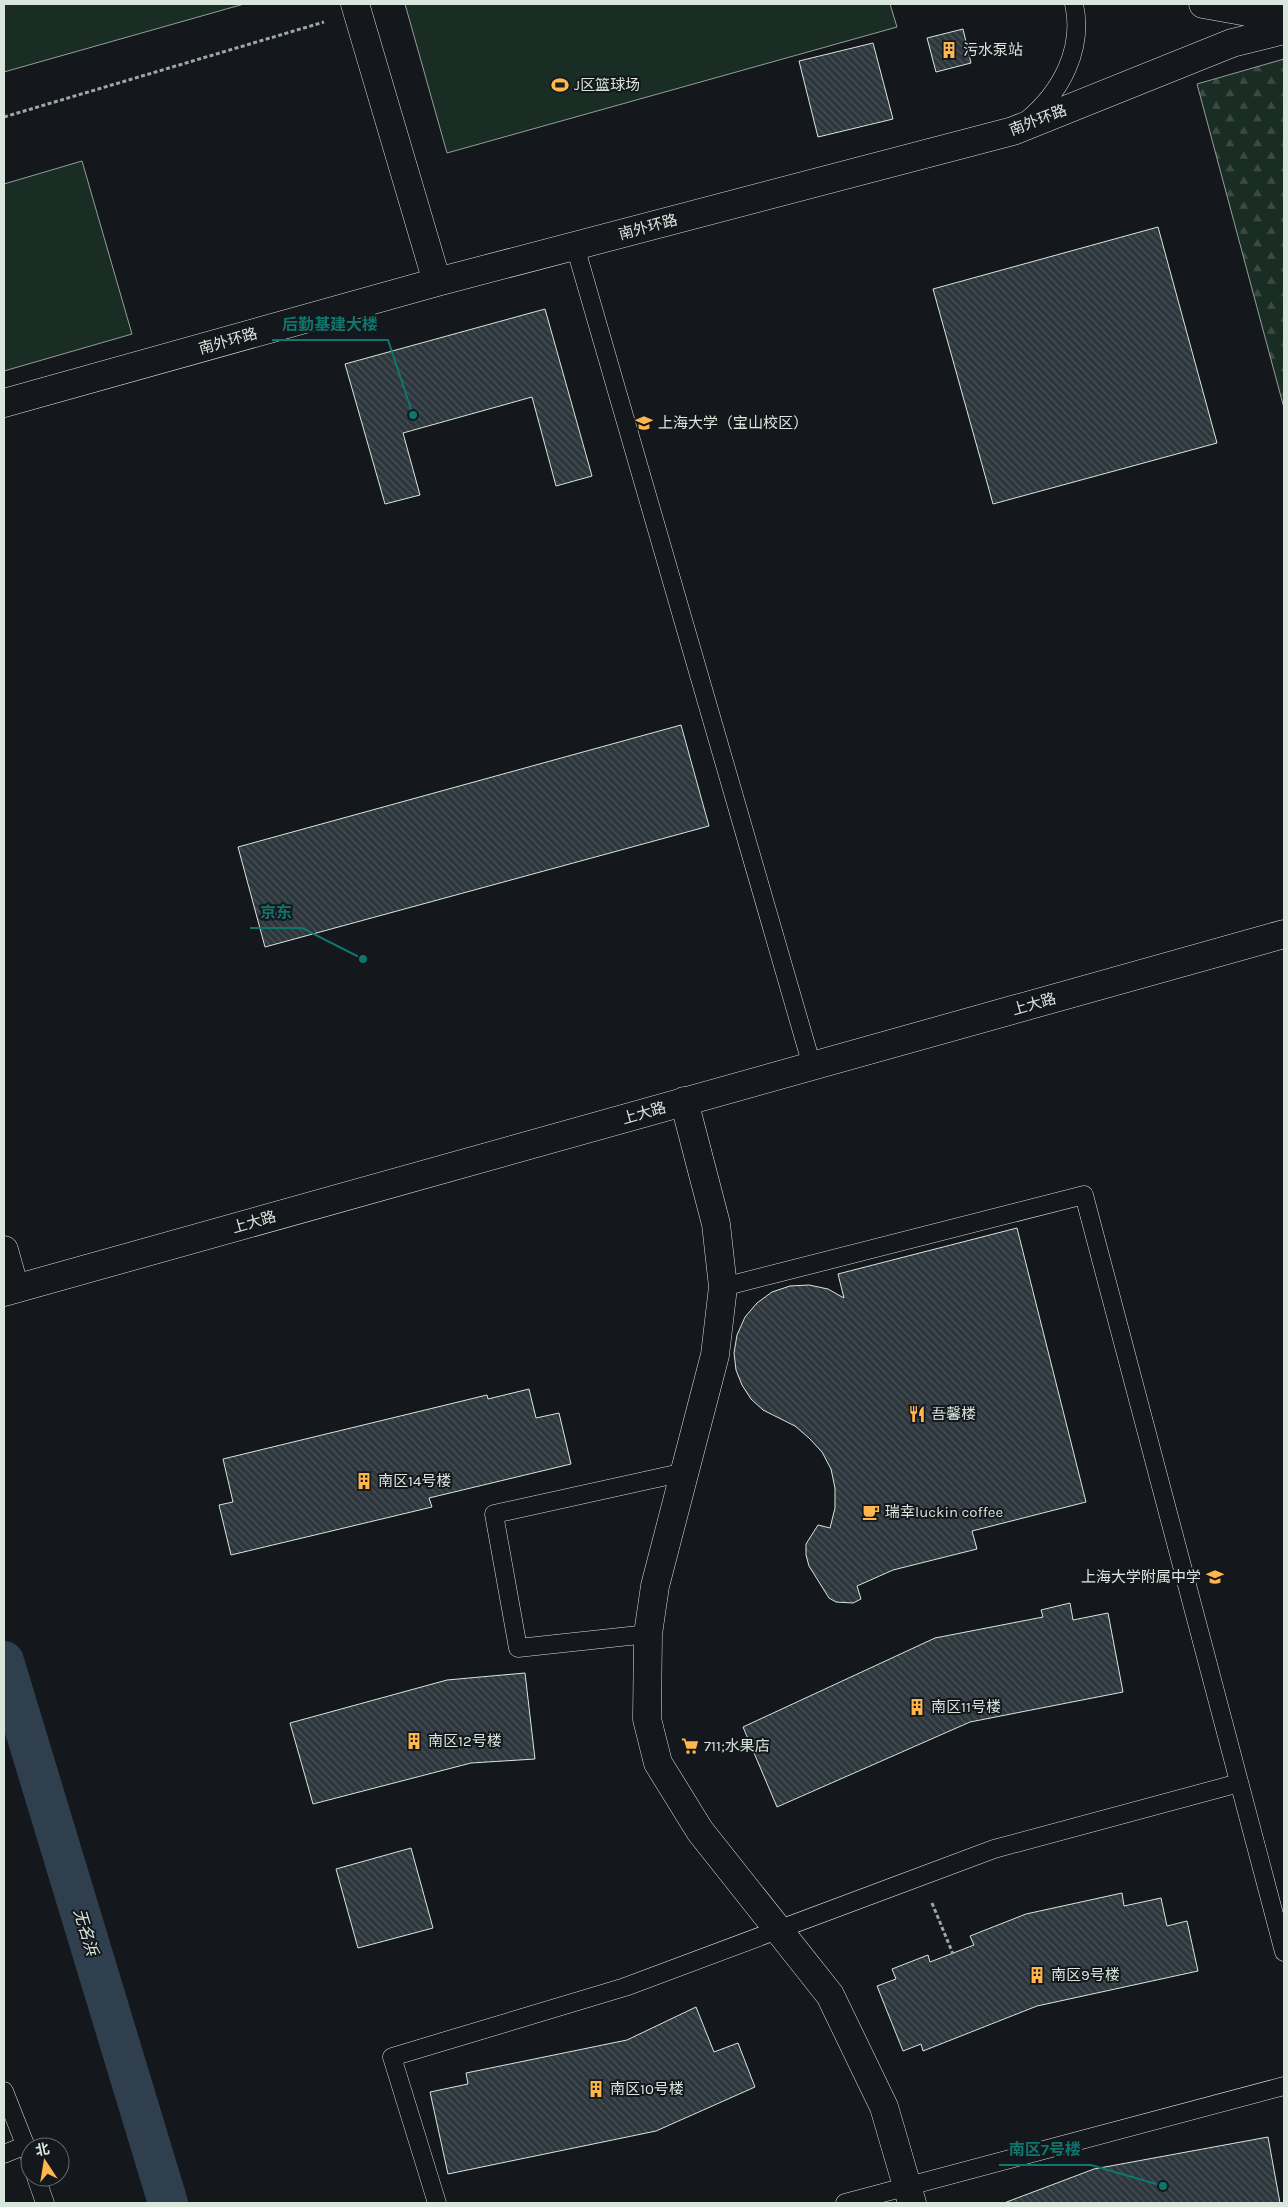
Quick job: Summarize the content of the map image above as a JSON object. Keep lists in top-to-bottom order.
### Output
{
  "streets": {
    "street": ["南外环路", "上大路"]
  },
  "water": ["无名浜"],
  "places": {
    "building": [
      "污水泵站",
      "南区14号楼",
      "南区11号楼",
      "南区12号楼",
      "南区9号楼",
      "南区10号楼"
    ],
    "sports": ["J区篮球场"],
    "other": ["后勤基建大楼", "京东", "南区7号楼"],
    "school or university": ["上海大学（宝山校区）", "上海大学附属中学"],
    "restaurant": ["吾馨楼"],
    "cafe": ["瑞幸luckin coffee"],
    "supermarket": ["711;水果店"]
  },
  "north": "top"
}
